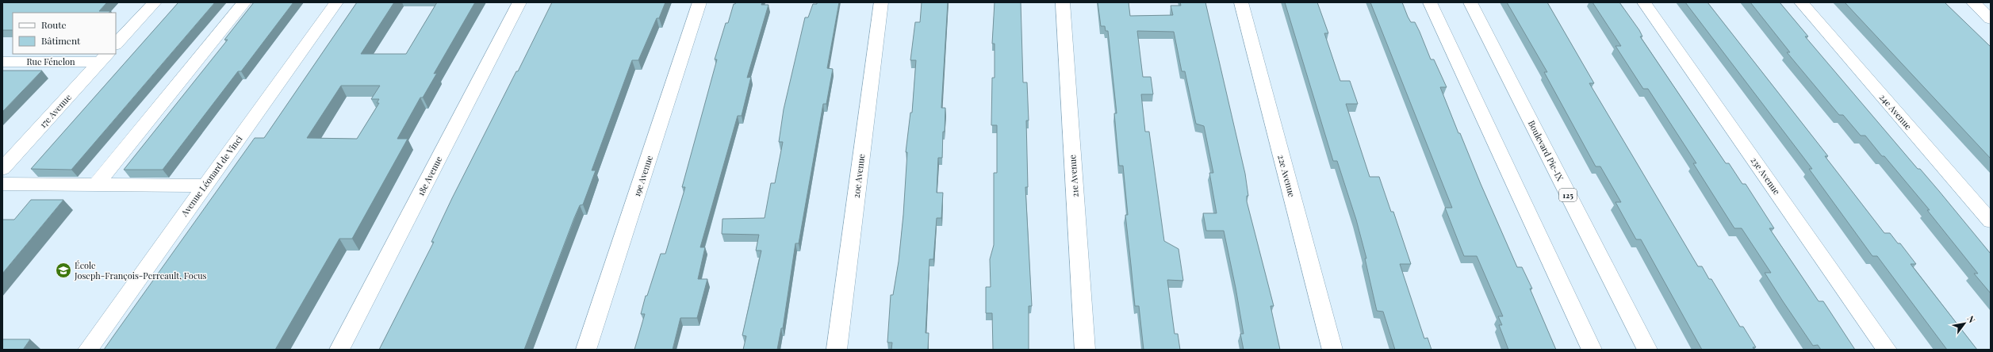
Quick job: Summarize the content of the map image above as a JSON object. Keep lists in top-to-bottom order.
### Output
{
  "streets": {
    "street": [
      "Rue Fénelon",
      "17e Avenue",
      "24e Avenue",
      "Boulevard Pie-IX",
      "Avenue Léonard de Vinci",
      "18e Avenue",
      "19e Avenue",
      "20e Avenue",
      "21e Avenue",
      "22e Avenue",
      "23e Avenue",
      "125"
    ]
  },
  "crossings": [
    ["Rue Fénelon", "17e Avenue"]
  ],
  "places": {
    "school or university": ["École Joseph-François-Perreault, Focus"]
  },
  "legend": ["Route", "Bâtiment"],
  "north": "top right"
}
